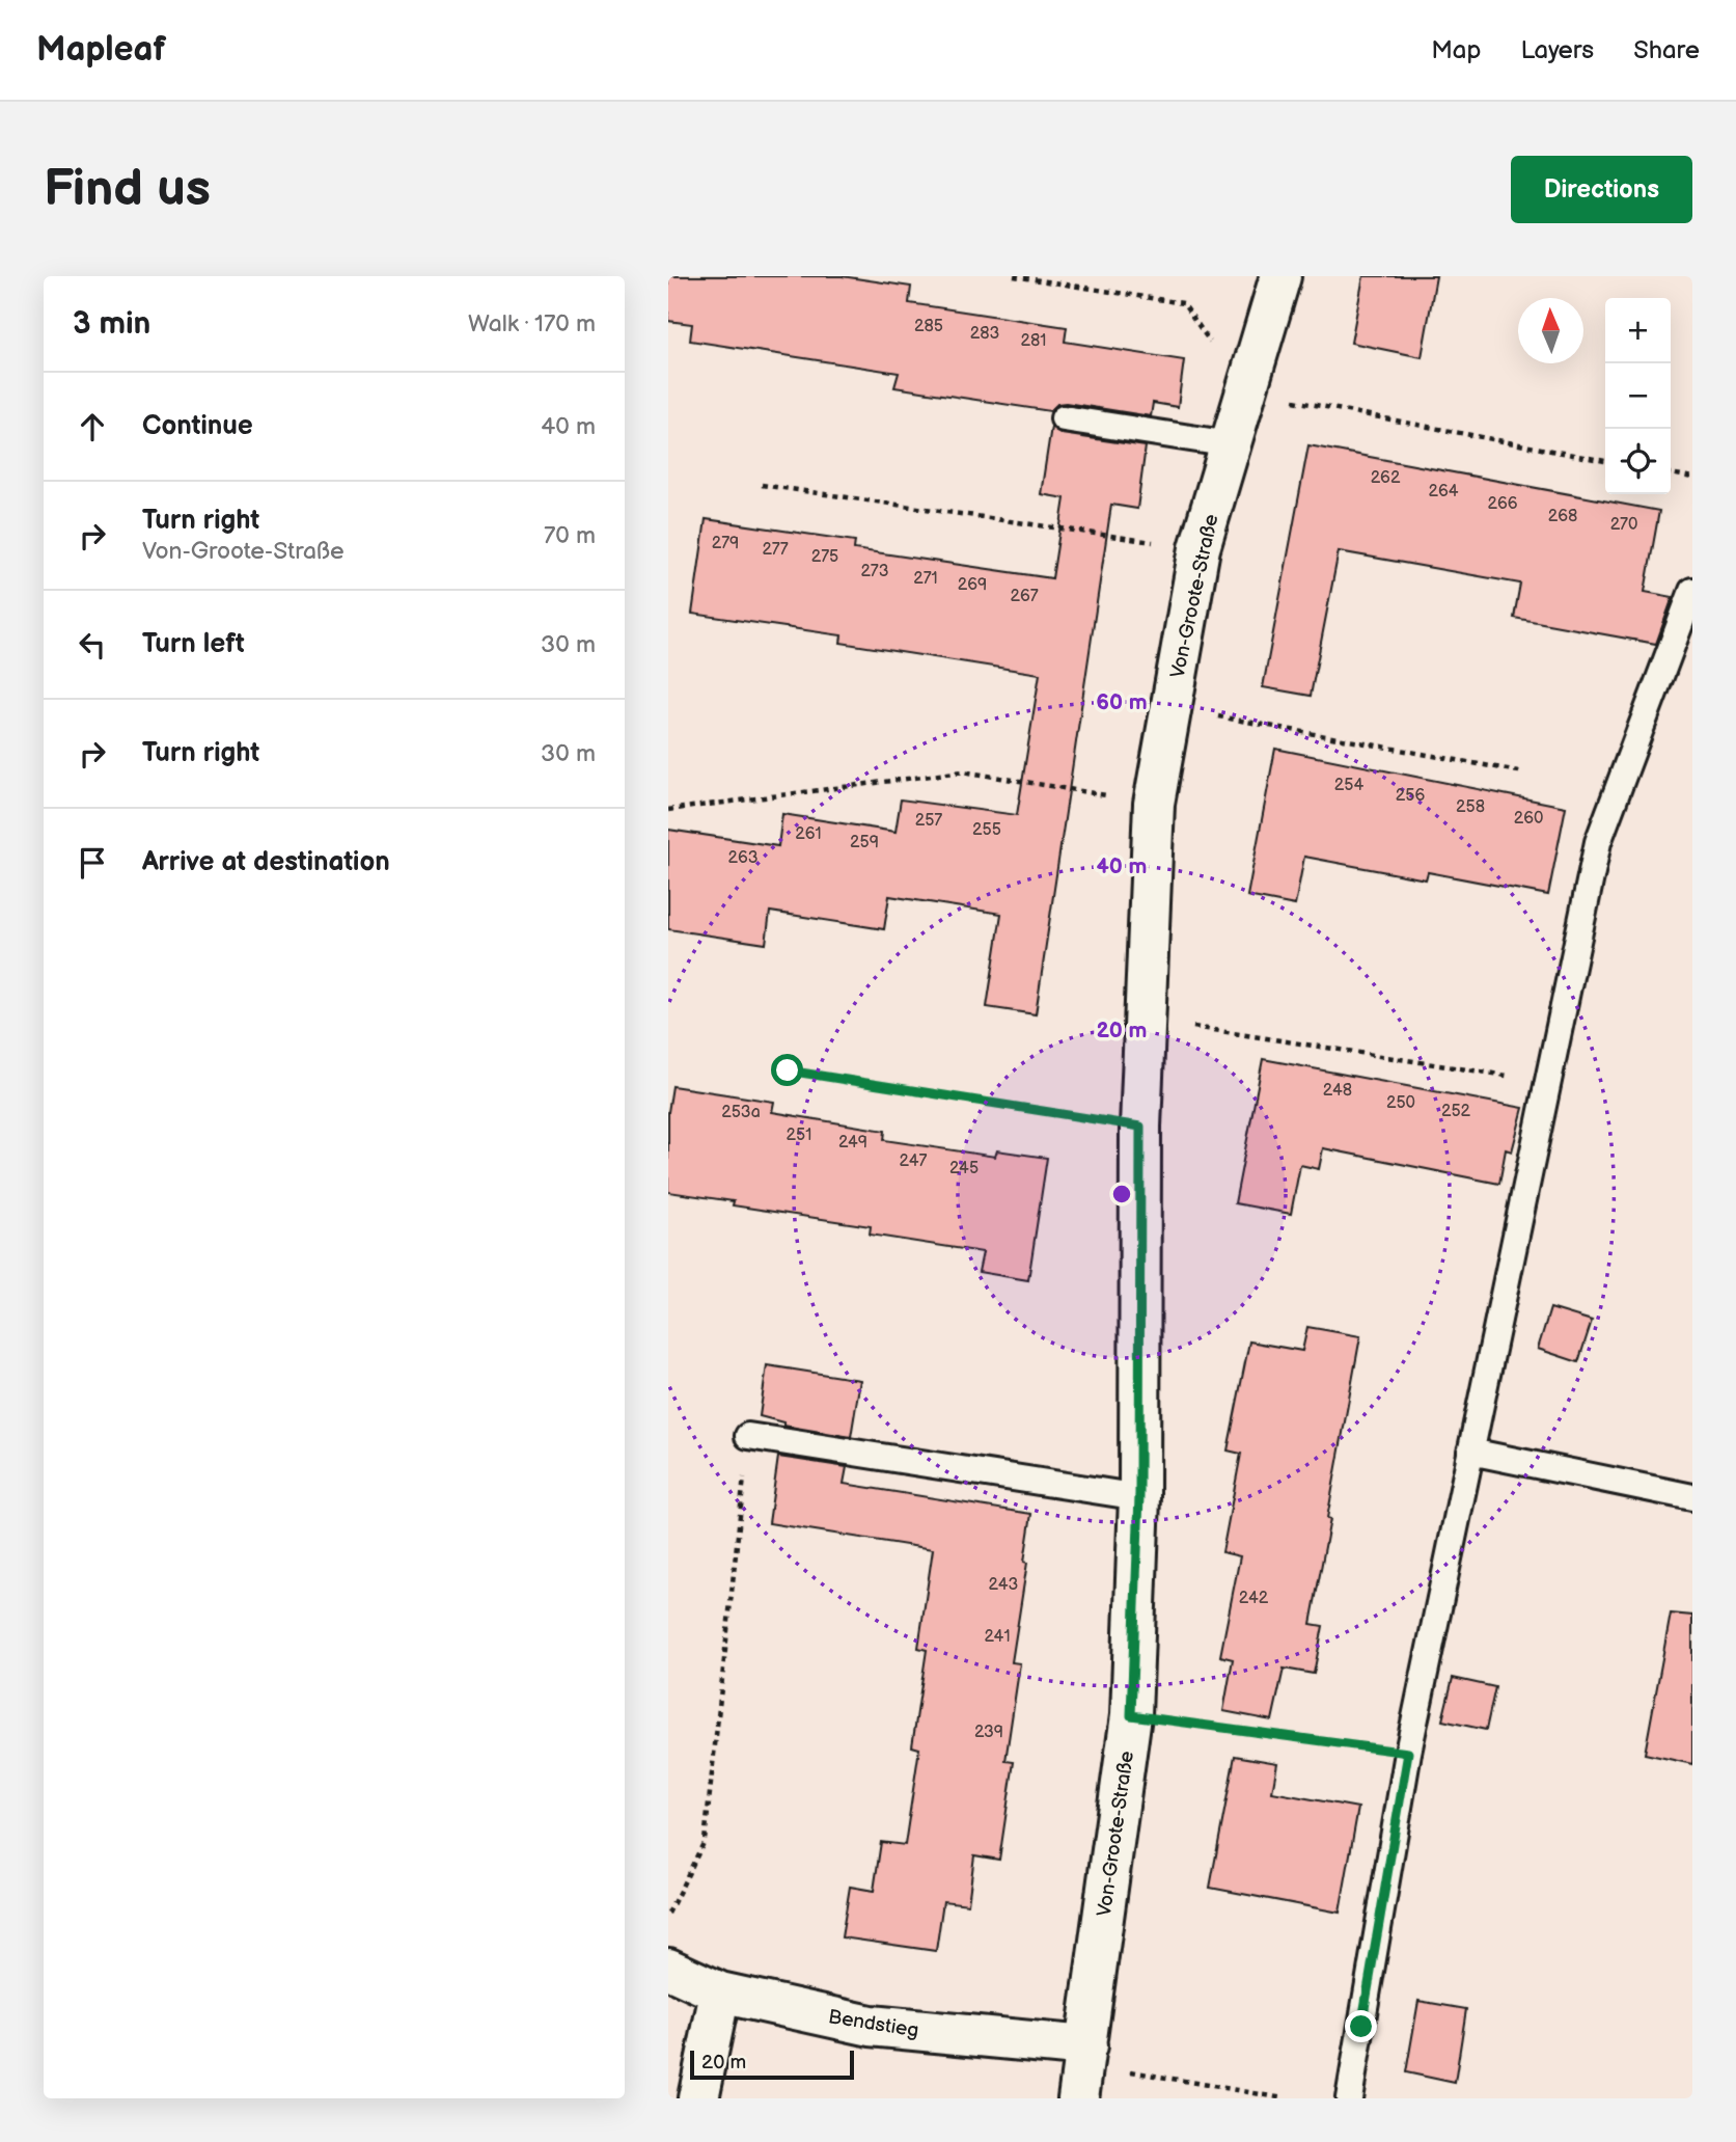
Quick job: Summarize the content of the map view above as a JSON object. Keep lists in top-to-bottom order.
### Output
{
  "streets": {
    "street": ["Von-Groote-Straße", "Bendstieg"]
  },
  "crossings": [
    ["Von-Groote-Straße", "Bendstieg"]
  ],
  "house_numbers": [
    "285",
    "283",
    "281",
    "262",
    "264",
    "266",
    "268",
    "270",
    "279",
    "277",
    "275",
    "273",
    "271",
    "269",
    "267",
    "254",
    "256",
    "258",
    "260",
    "257",
    "255",
    "261",
    "259",
    "263",
    "248",
    "250",
    "252",
    "253a",
    "251",
    "249",
    "247",
    "245",
    "243",
    "242",
    "241",
    "239"
  ],
  "scale_bar": "20 m",
  "north": "top",
  "page": {
    "header": "Mapleaf",
    "nav": ["Map", "Layers", "Share"],
    "buttons": "Directions",
    "title": "Find us",
    "heading": ["3 min", "Walk · 170 m"],
    "map_buttons": ["+", "−"],
    "list": [
      ["Continue", "40 m"],
      ["Turn right", "Von-Groote-Straße", "70 m"],
      ["Turn left", "30 m"],
      ["Turn right", "30 m"],
      "Arrive at destination"
    ],
    "scale": "20 m"
  },
  "rings": ["60 m", "40 m", "20 m"]
}
